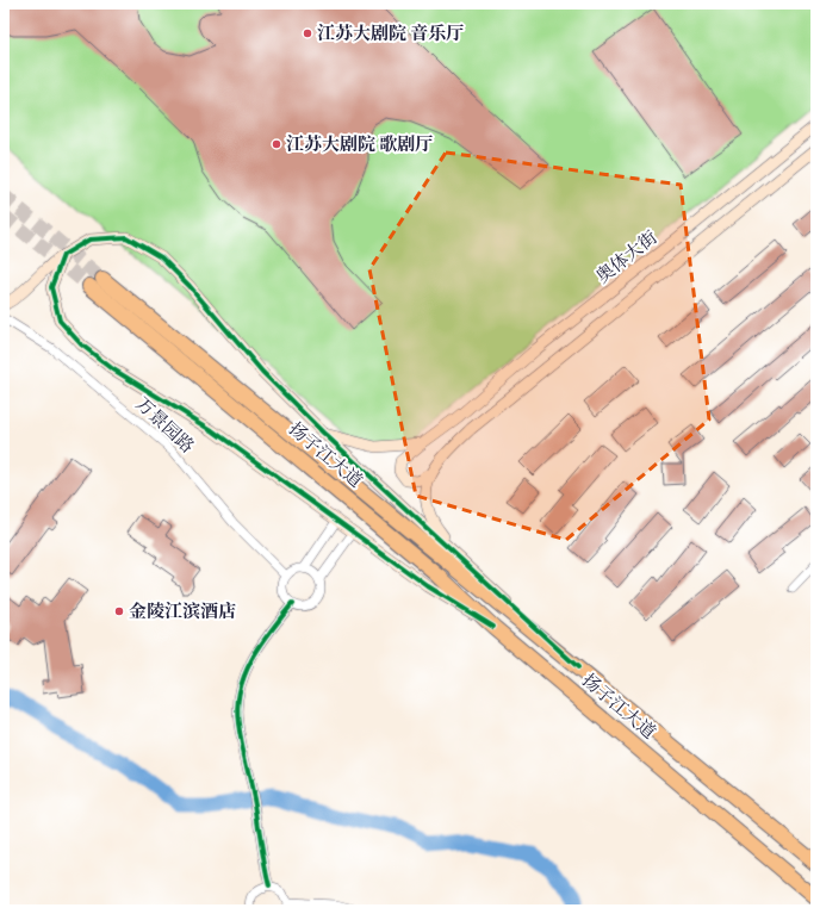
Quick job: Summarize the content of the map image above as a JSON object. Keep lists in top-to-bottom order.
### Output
{
  "streets": {
    "highway": ["扬子江大道"],
    "street": ["奥体大街", "万景园路"]
  },
  "places": ["江苏大剧院 音乐厅", "江苏大剧院 歌剧厅", "金陵江滨酒店"]
}
